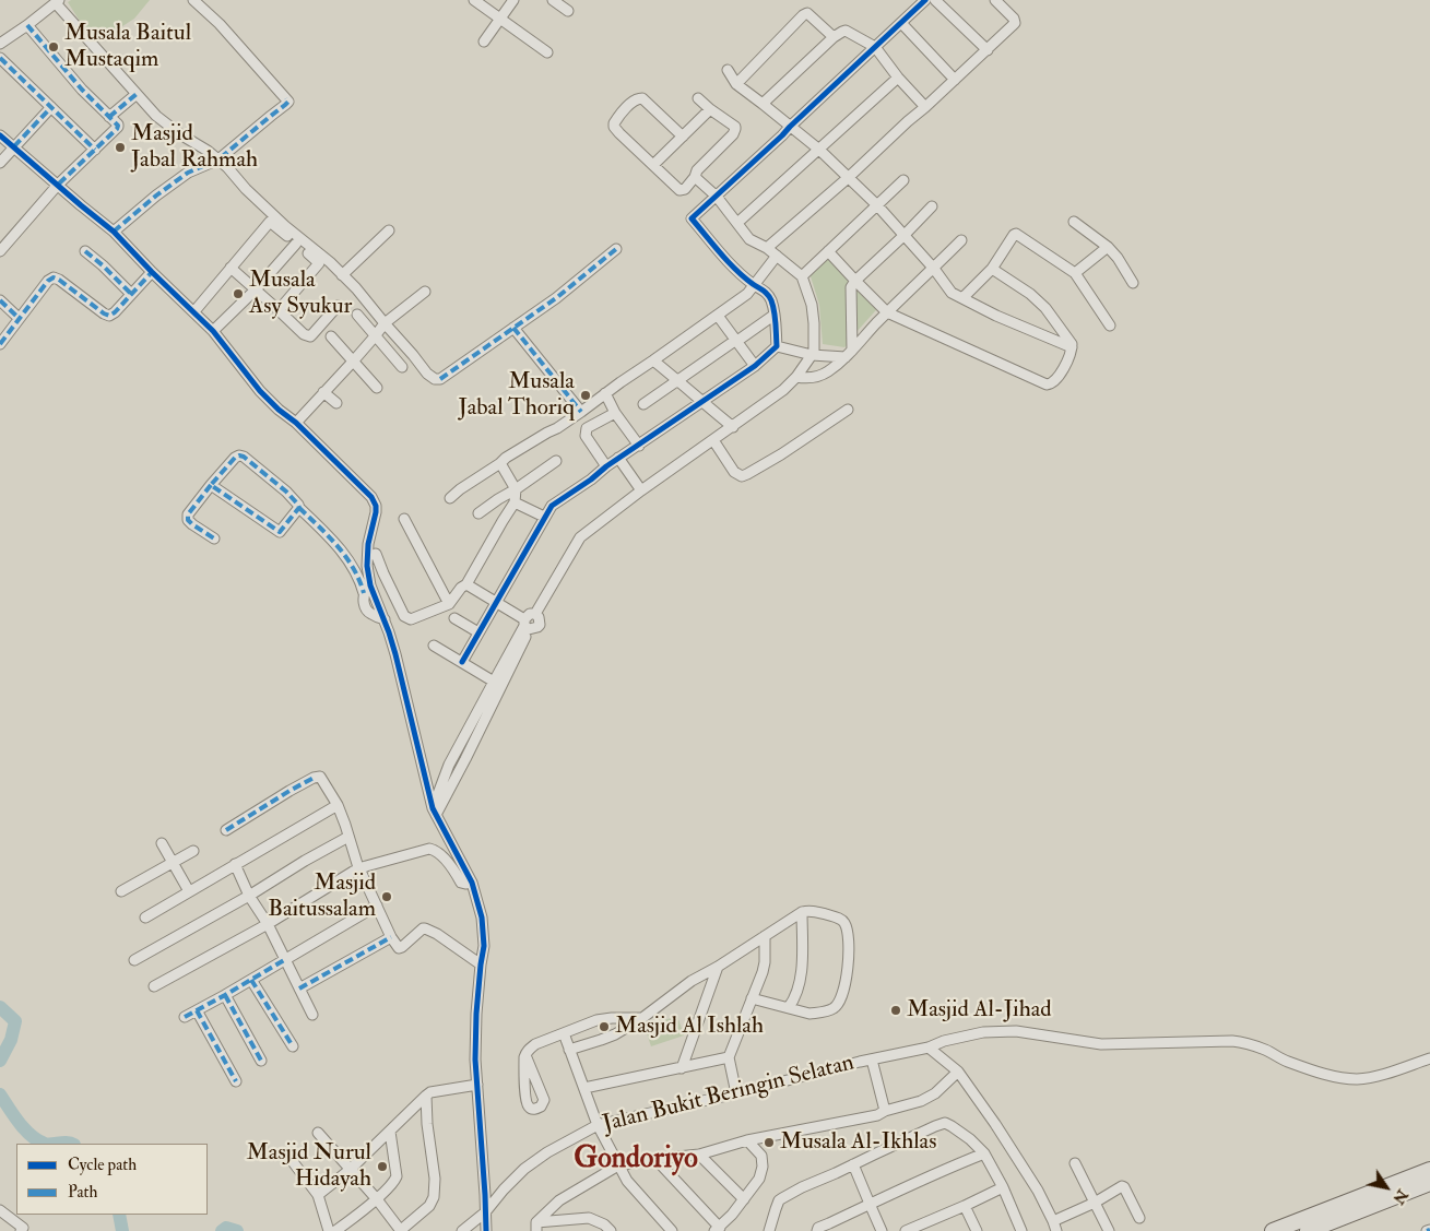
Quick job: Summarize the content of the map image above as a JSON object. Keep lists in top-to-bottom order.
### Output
{
  "streets": {
    "street": ["Jalan Bukit Beringin Selatan"]
  },
  "districts": ["Gondoriyo"],
  "places": [
    "Musala Baitul Mustaqim",
    "Masjid Jabal Rahmah",
    "Musala Asy Syukur",
    "Musala Jabal Thoriq",
    "Masjid Baitussalam",
    "Masjid Al-Jihad",
    "Masjid Al Ishlah",
    "Musala Al-Ikhlas",
    "Masjid Nurul Hidayah"
  ],
  "legend": ["Cycle path", "Path"],
  "north": "bottom right"
}
